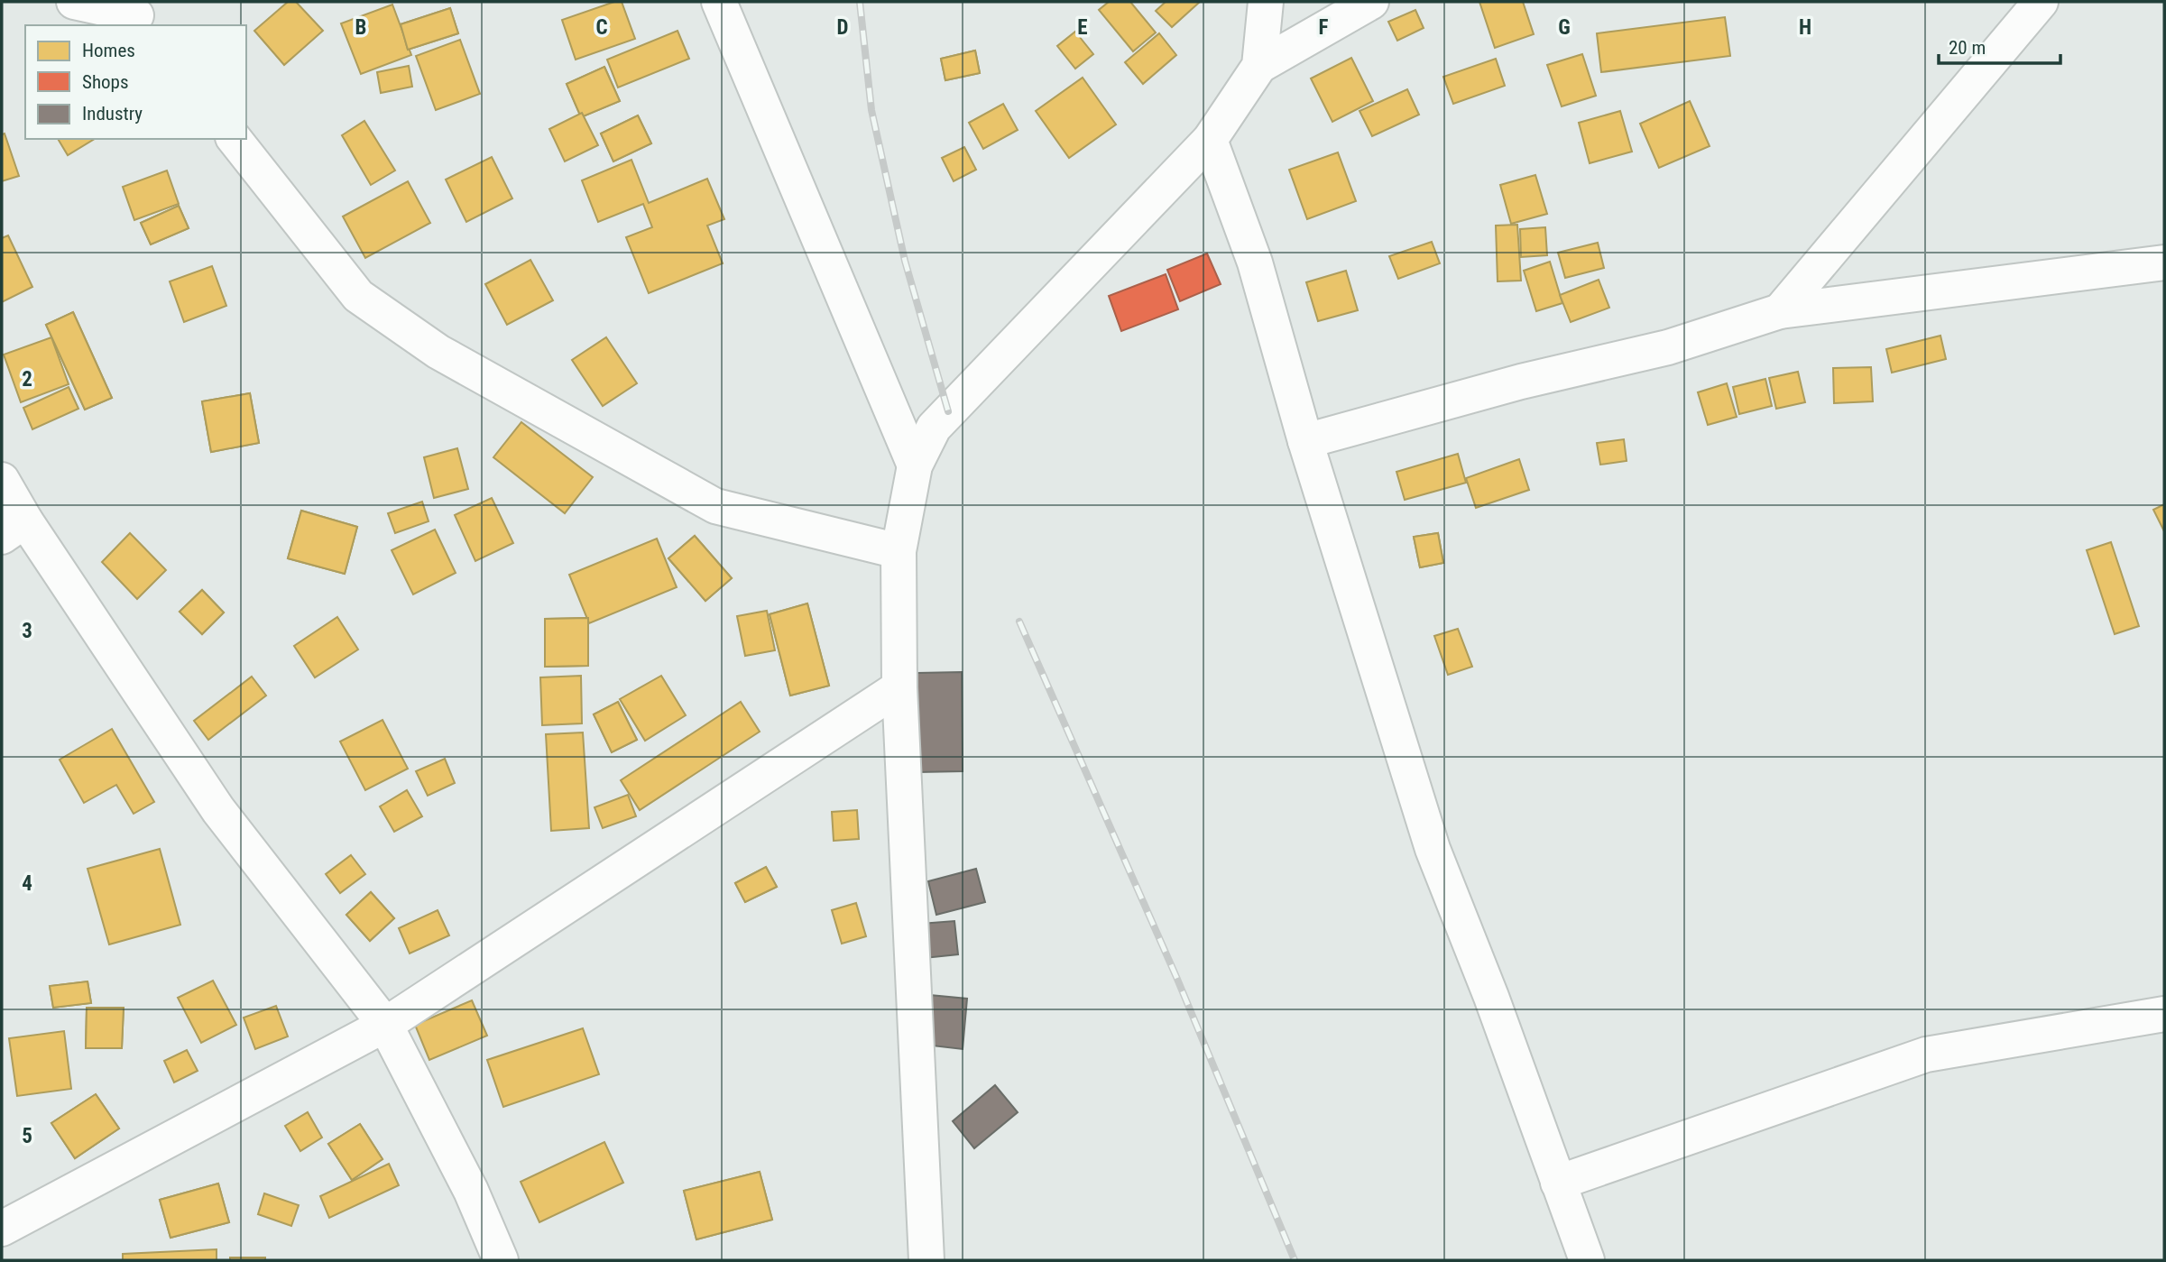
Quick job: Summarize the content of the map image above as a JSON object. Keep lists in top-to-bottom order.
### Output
{
  "legend": ["Homes", "Shops", "Industry"],
  "scale_bar": "20 m",
  "grid": {
    "columns": [
      "B",
      "C",
      "D",
      "E",
      "F",
      "G",
      "H"
    ],
    "rows": [
      "2",
      "3",
      "4",
      "5"
    ]
  }
}
